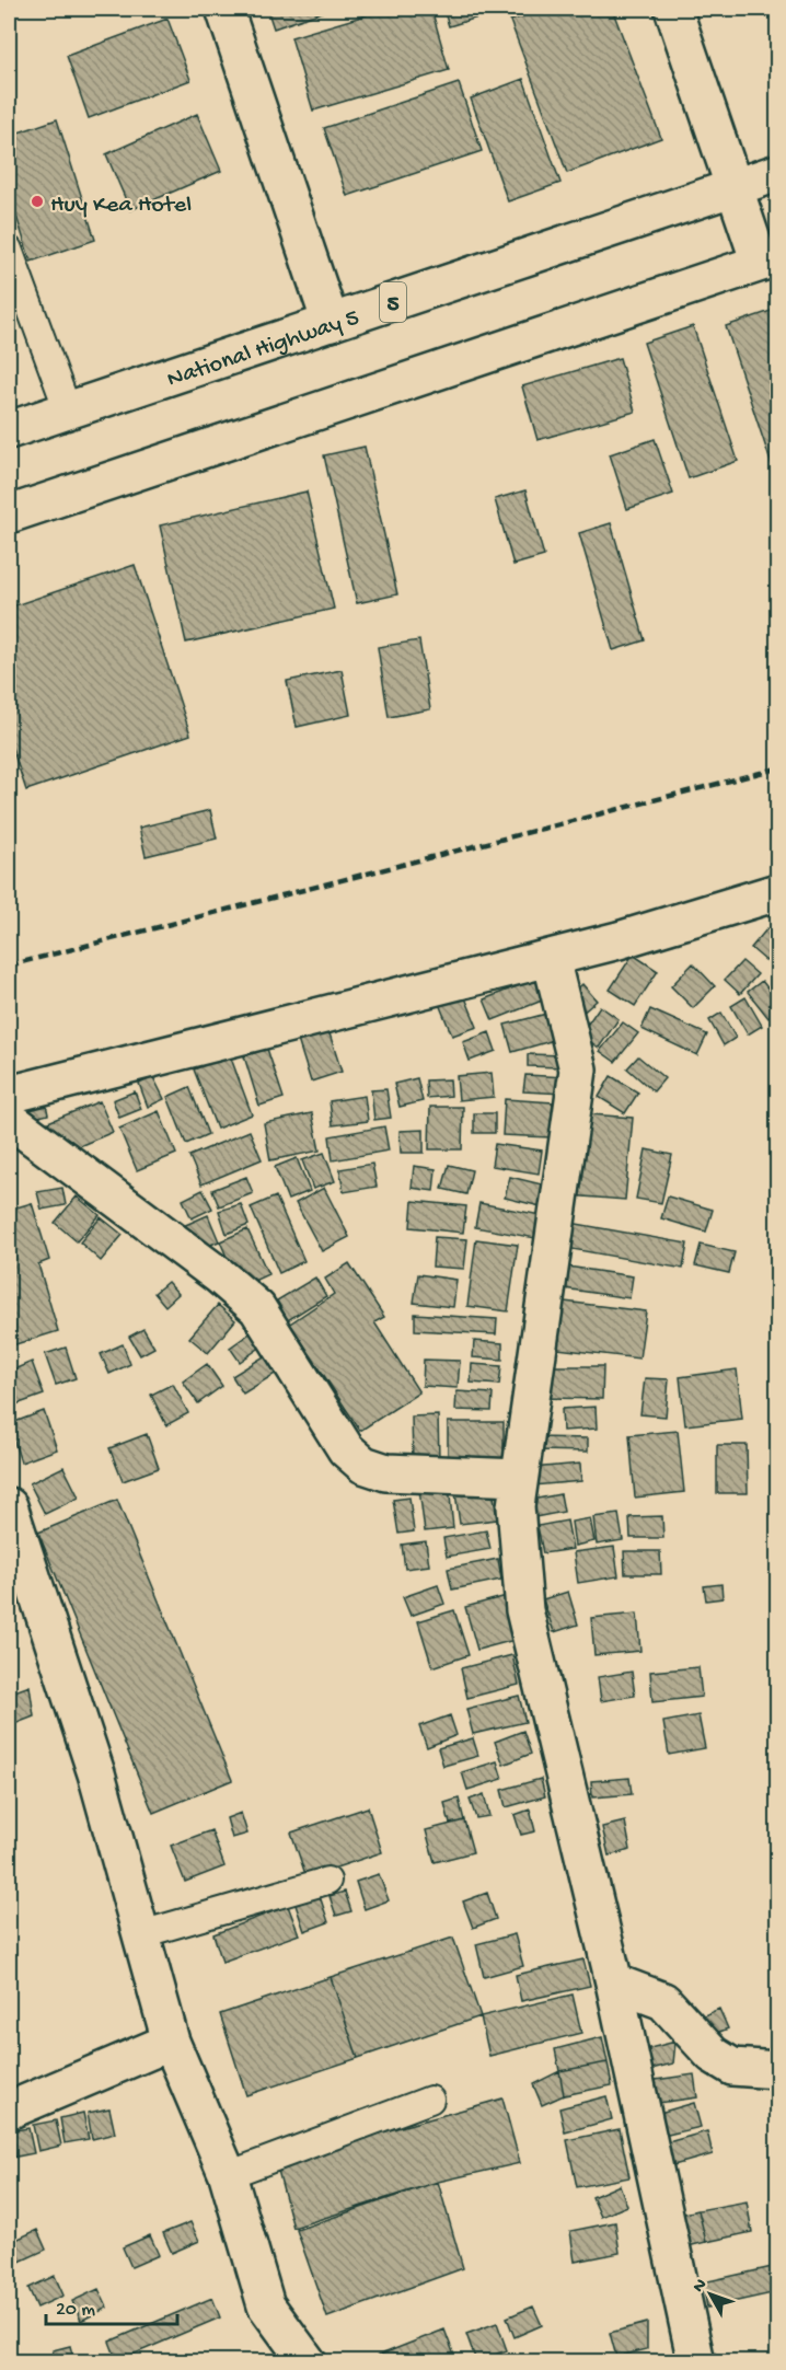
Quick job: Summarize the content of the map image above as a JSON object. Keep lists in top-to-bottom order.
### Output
{
  "streets": {
    "main road": ["5", "National Highway 5"]
  },
  "places": ["Huy Kea Hotel"],
  "scale_bar": "20 m",
  "north": "top left"
}
